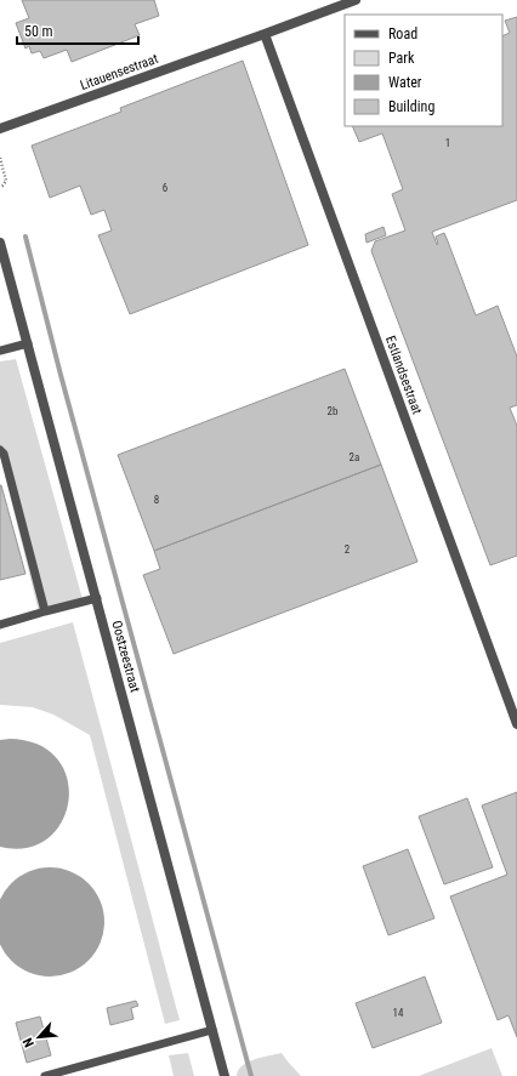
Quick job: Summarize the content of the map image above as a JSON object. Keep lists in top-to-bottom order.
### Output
{
  "streets": {
    "street": ["Litauensestraat", "Estlandsestraat", "Oostzeestraat"]
  },
  "crossings": [
    ["Litauensestraat", "Estlandsestraat"]
  ],
  "house_numbers": [
    "1",
    "6",
    "2b",
    "2a",
    "8",
    "2",
    "14"
  ],
  "legend": [
    "Road",
    "Park",
    "Water",
    "Building"
  ],
  "scale_bar": "50 m",
  "north": "bottom left"
}
